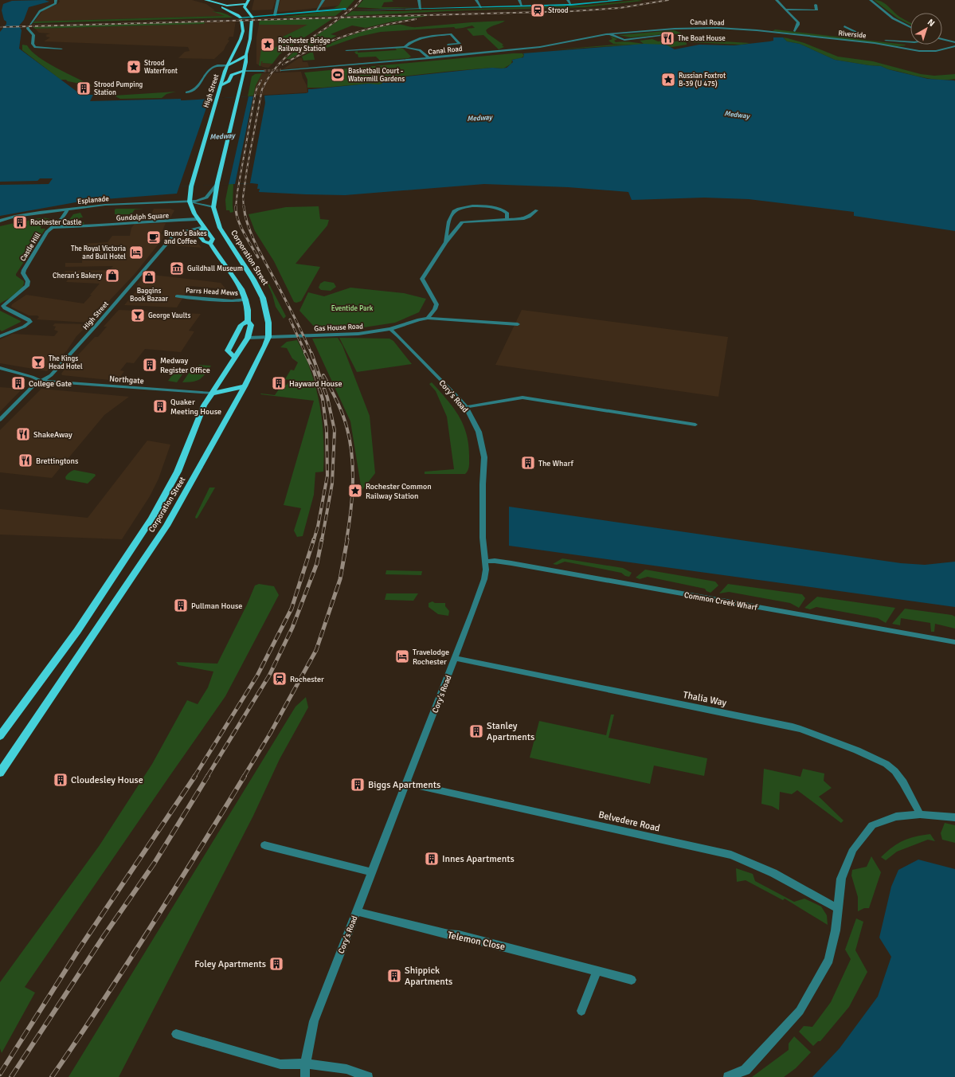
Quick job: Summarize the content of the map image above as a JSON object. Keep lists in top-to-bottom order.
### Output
{
  "streets": {
    "main road": ["High Street", "Corporation Street"],
    "street": [
      "Canal Road",
      "Riverside",
      "Esplanade",
      "Gundolph Square",
      "Castle Hill",
      "Parrs Head Mews",
      "Gas House Road",
      "Northgate",
      "Cory's Road",
      "Common Creek Wharf",
      "Thalia Way",
      "Belvedere Road",
      "Telemon Close"
    ]
  },
  "crossings": [
    ["Canal Road", "Riverside"],
    ["High Street", "Esplanade"],
    ["High Street", "Corporation Street"],
    ["High Street", "Northgate"],
    ["Esplanade", "Castle Hill"],
    ["Esplanade", "Corporation Street"],
    ["Gundolph Square", "Castle Hill"],
    ["Gundolph Square", "Corporation Street"],
    ["Corporation Street", "Parrs Head Mews"],
    ["Corporation Street", "Gas House Road"],
    ["Corporation Street", "Northgate"],
    ["Gas House Road", "Cory's Road"],
    ["Cory's Road", "Common Creek Wharf"],
    ["Cory's Road", "Thalia Way"],
    ["Cory's Road", "Belvedere Road"],
    ["Cory's Road", "Telemon Close"]
  ],
  "water": ["Medway"],
  "parks": ["Eventide Park"],
  "places": {
    "station": ["Strood", "Rochester"],
    "restaurant": ["The Boat House", "ShakeAway", "Brettingtons"],
    "place": [
      "Rochester Bridge Railway Station",
      "Strood Waterfront",
      "Russian Foxtrot B-39 (U 475)",
      "Rochester Common Railway Station"
    ],
    "sports": ["Basketball Court - Watermill Gardens"],
    "building": [
      "Strood Pumping Station",
      "Rochester Castle",
      "Medway Register Office",
      "College Gate",
      "Hayward House",
      "Quaker Meeting House",
      "The Wharf",
      "Pullman House",
      "Stanley Apartments",
      "Cloudesley House",
      "Biggs Apartments",
      "Innes Apartments",
      "Foley Apartments",
      "Shippick Apartments"
    ],
    "cafe": ["Bruno's Bakes and Coffee"],
    "hotel": ["The Royal Victoria and Bull Hotel", "Travelodge Rochester"],
    "museum": ["Guildhall Museum"],
    "shop": ["Cheran's Bakery", "Baggins Book Bazaar"],
    "bar": ["George Vaults", "The Kings Head Hotel"]
  },
  "north": "top right"
}
